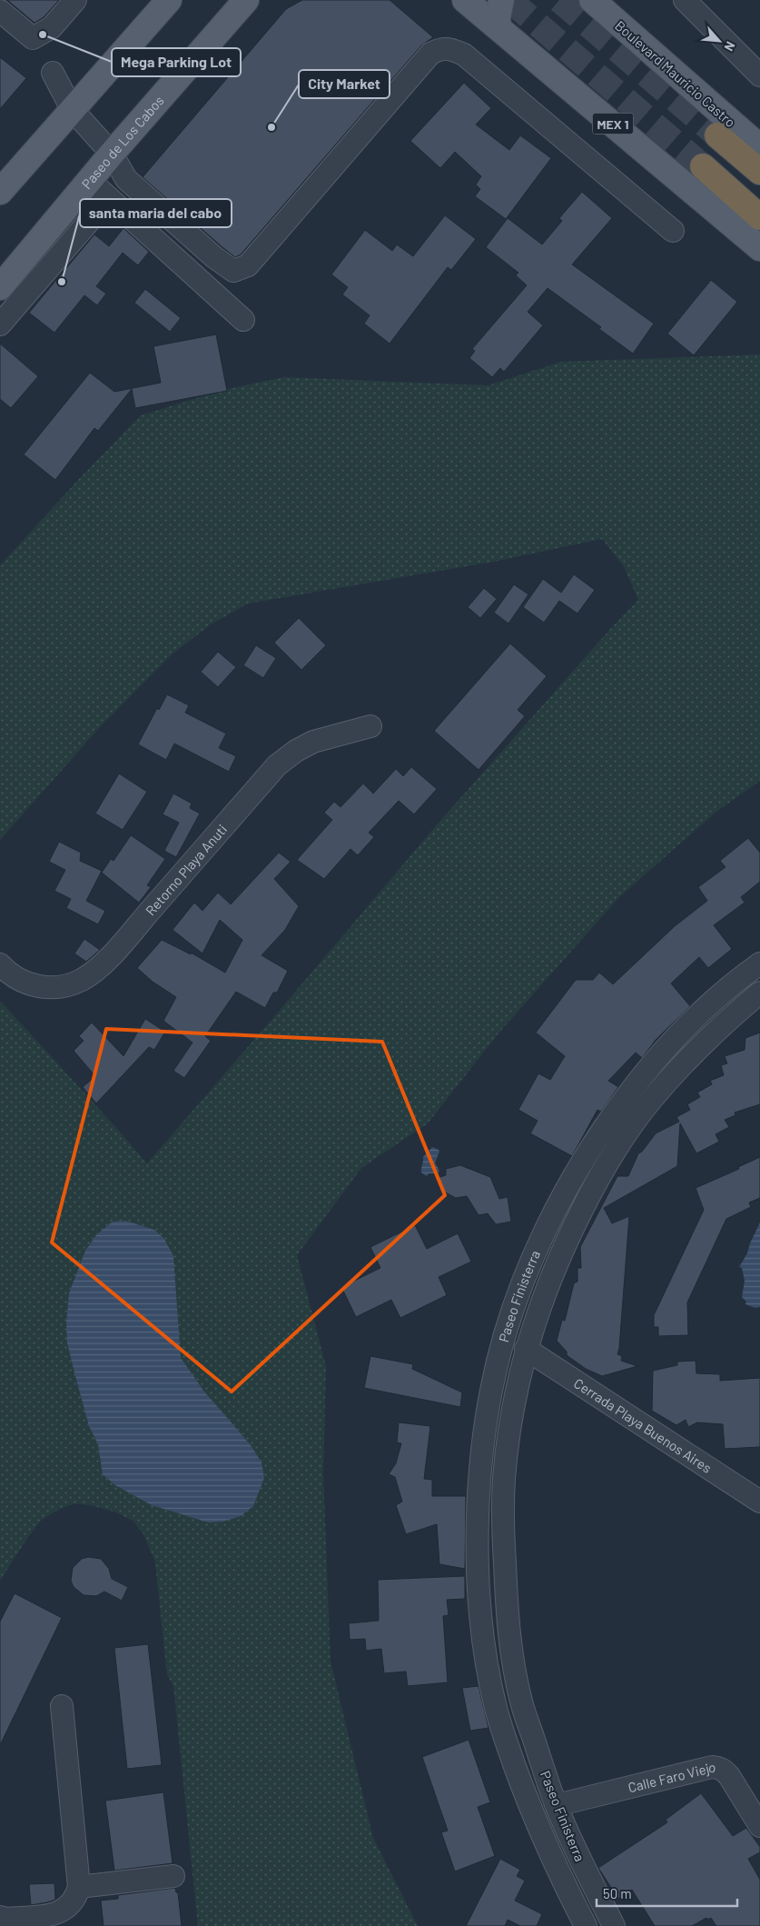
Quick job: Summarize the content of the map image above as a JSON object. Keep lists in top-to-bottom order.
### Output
{
  "streets": {
    "highway": ["Boulevard Mauricio Castro"],
    "main road": ["MEX 1", "Paseo de Los Cabos"],
    "street": [
      "Retorno Playa Anuti",
      "Paseo Finisterra",
      "Cerrada Playa Buenos Aires",
      "Calle Faro Viejo"
    ]
  },
  "crossings": [
    ["Paseo Finisterra", "Cerrada Playa Buenos Aires"],
    ["Paseo Finisterra", "Calle Faro Viejo"]
  ],
  "places": ["Mega Parking Lot", "City Market", "santa maria del cabo"],
  "scale_bar": "50 m",
  "north": "bottom right"
}
